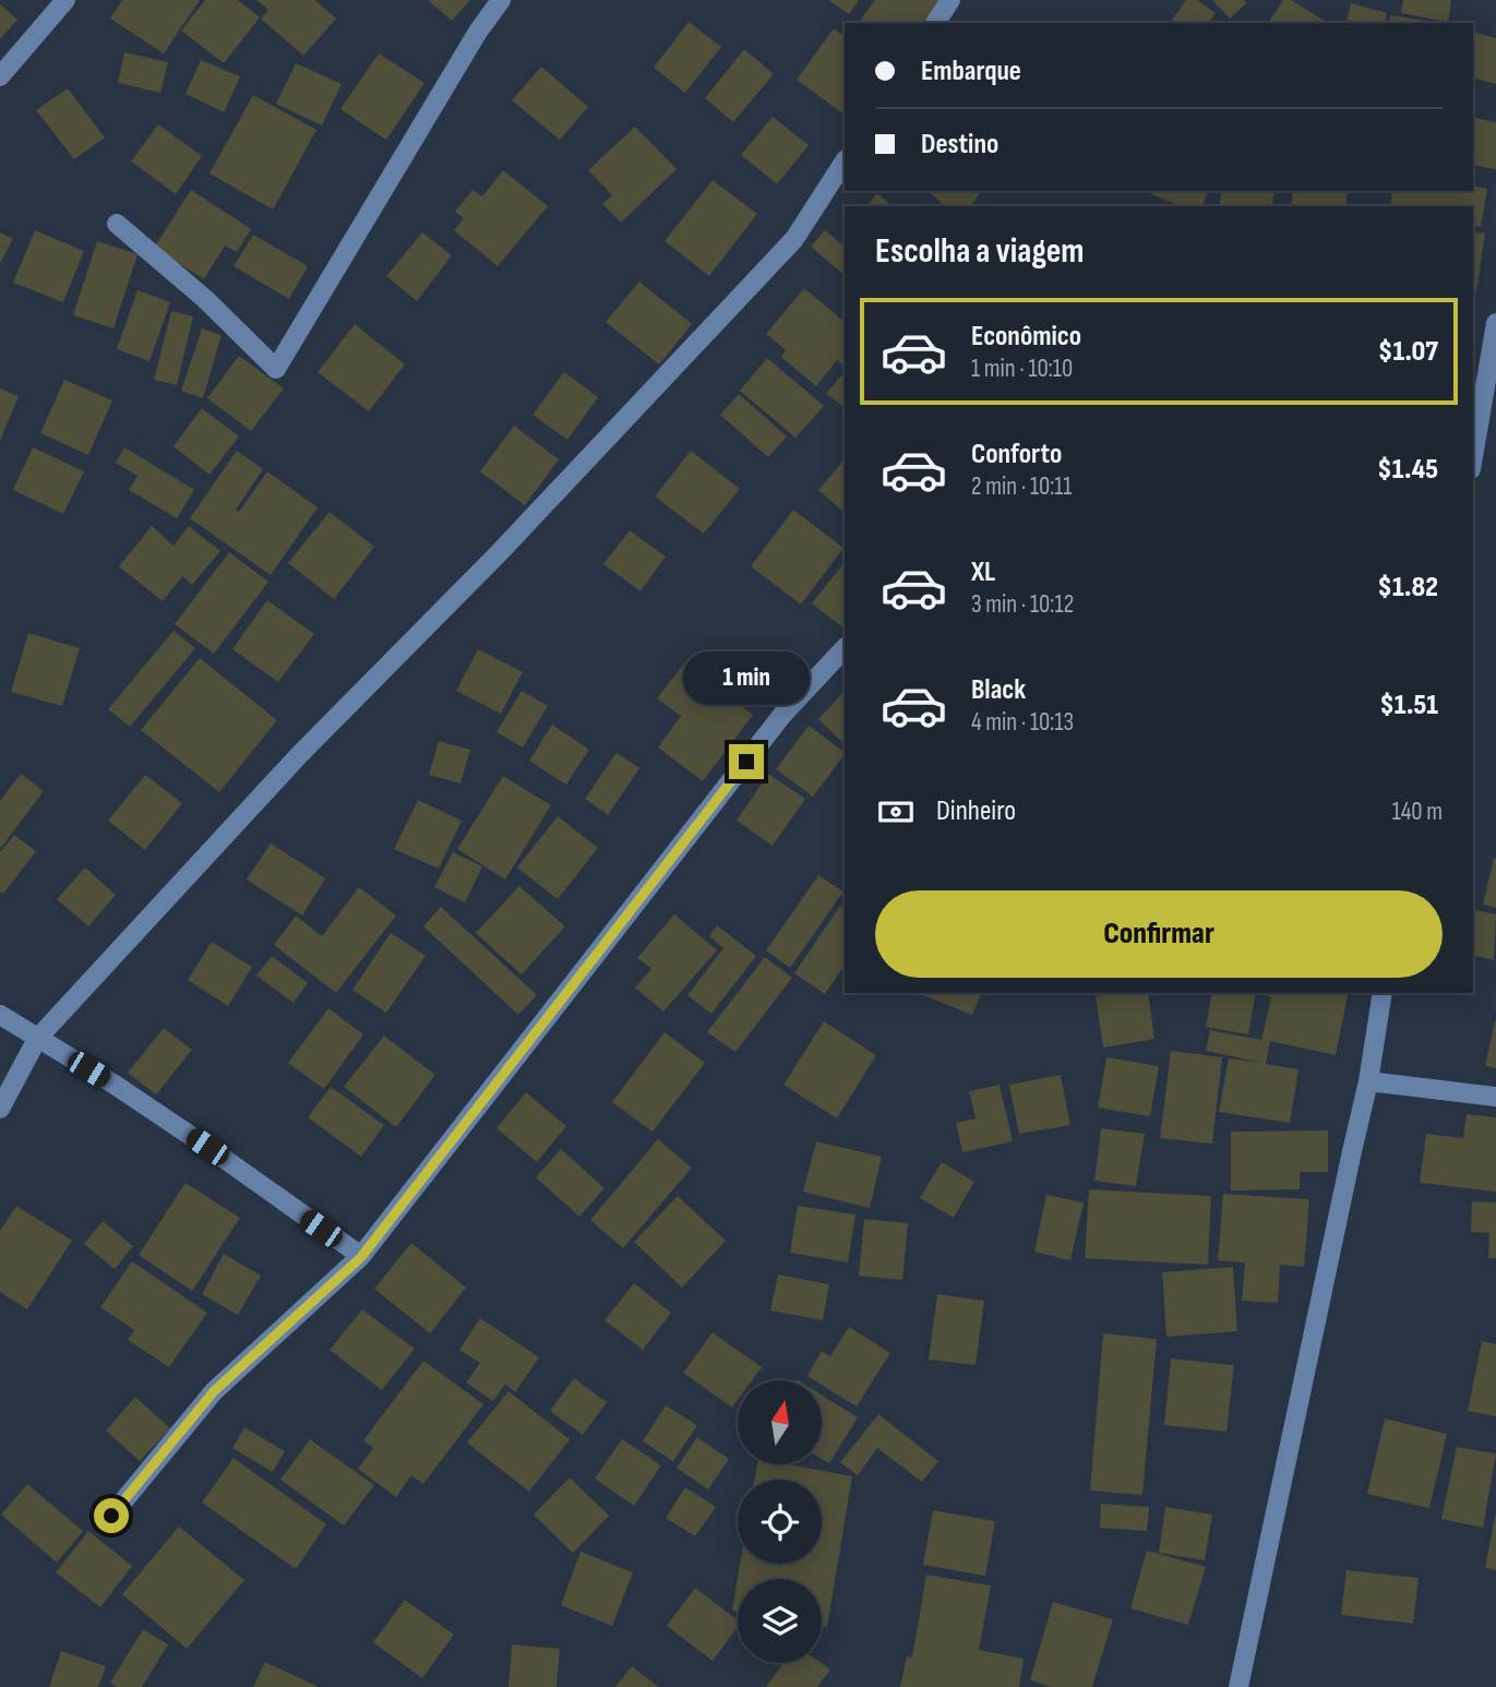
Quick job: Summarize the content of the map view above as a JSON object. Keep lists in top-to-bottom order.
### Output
{
  "north": "top",
  "page": {
    "banner": ["Embarque", "Destino"],
    "heading": "Escolha a viagem",
    "list": [
      {
        "name": "Econômico",
        "note": "1 min · 10:10",
        "value": "$1.07"
      },
      {
        "name": "Conforto",
        "note": "2 min · 10:11",
        "value": "$1.45"
      },
      {
        "name": "XL",
        "note": "3 min · 10:12",
        "value": "$1.82"
      },
      {
        "name": "Black",
        "note": "4 min · 10:13",
        "value": "$1.51"
      }
    ],
    "bubble": "1 min",
    "pay": ["Dinheiro", "140 m"],
    "buttons": "Confirmar"
  }
}
